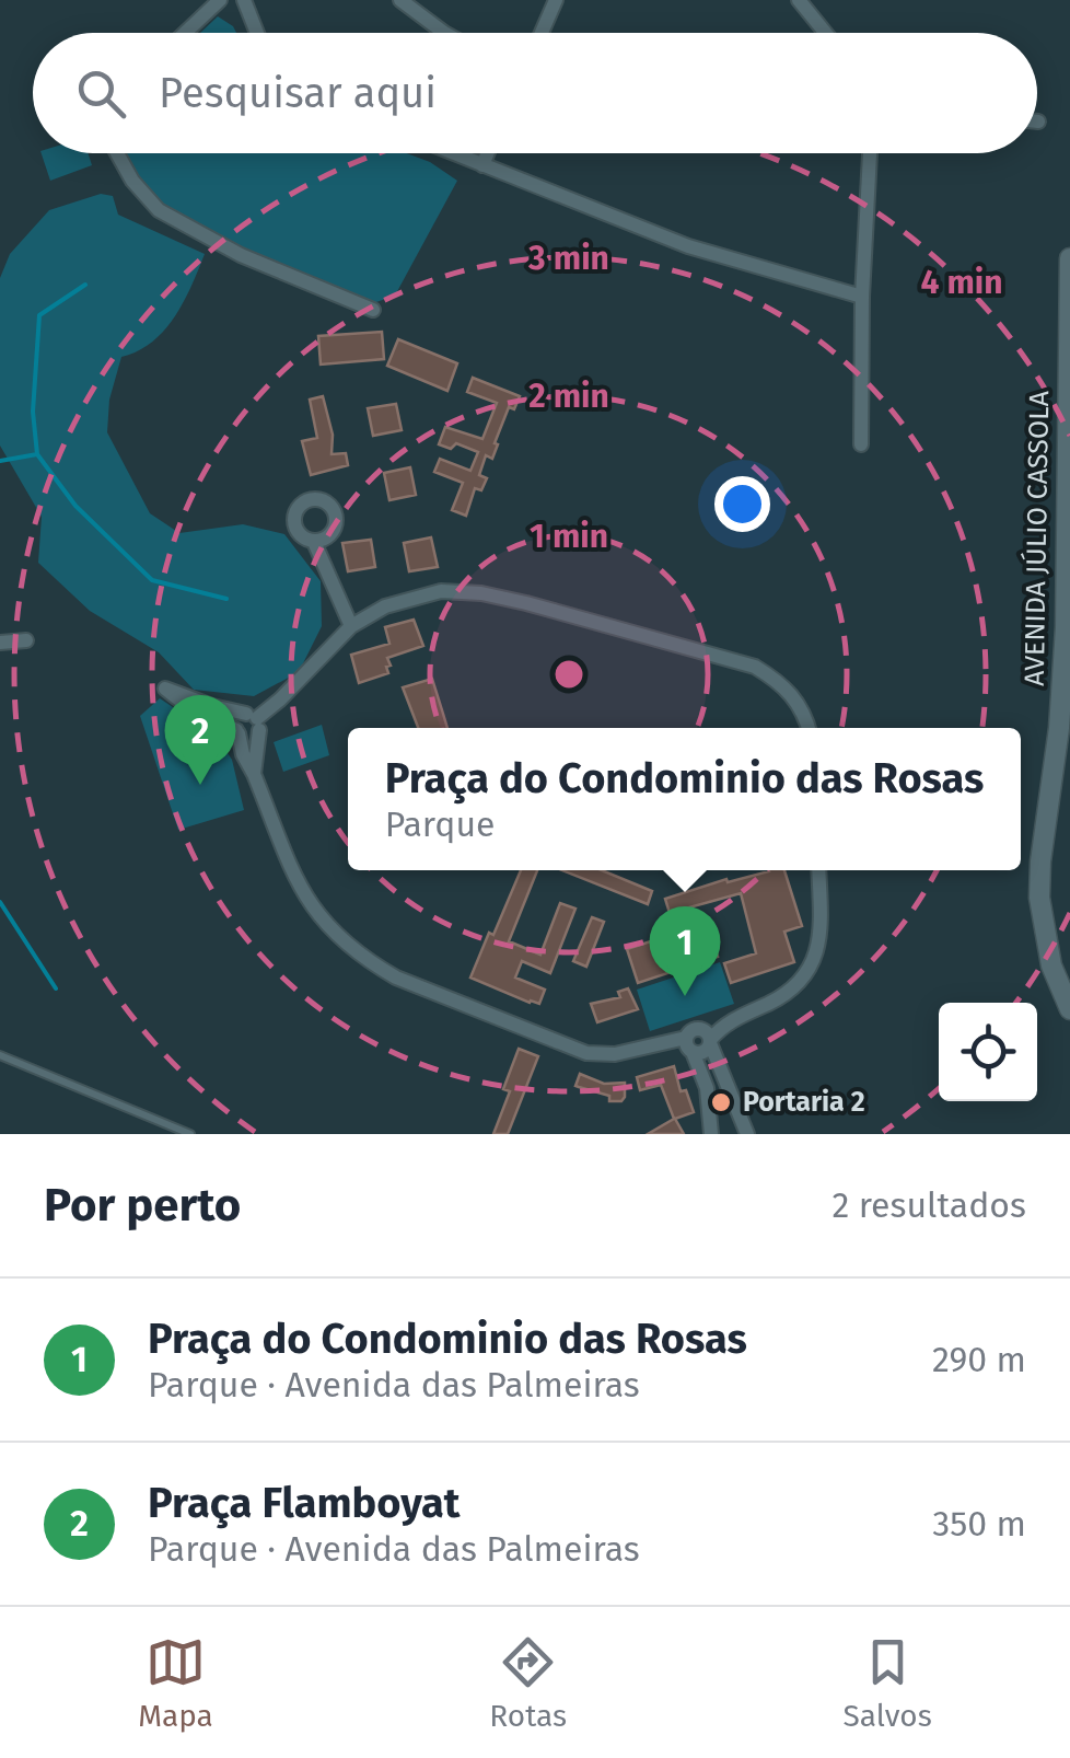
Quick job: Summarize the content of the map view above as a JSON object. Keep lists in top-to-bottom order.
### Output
{
  "streets": {
    "main road": ["AVENIDA JÚLIO CASSOLA"]
  },
  "places": ["Portaria 2"],
  "page": {
    "search": "Pesquisar aqui",
    "pins": ["2", "1"],
    "popup": ["Praça do Condominio das Rosas", "Parque"],
    "heading": ["Por perto", "2 resultados"],
    "list": [
      {
        "mark": "1",
        "name": "Praça do Condominio das Rosas",
        "note": "Parque · Avenida das Palmeiras",
        "value": "290 m"
      },
      {
        "mark": "2",
        "name": "Praça Flamboyat",
        "note": "Parque · Avenida das Palmeiras",
        "value": "350 m"
      }
    ],
    "nav": ["Mapa", "Rotas", "Salvos"]
  },
  "rings": [
    "3 min",
    "4 min",
    "2 min",
    "1 min"
  ]
}
